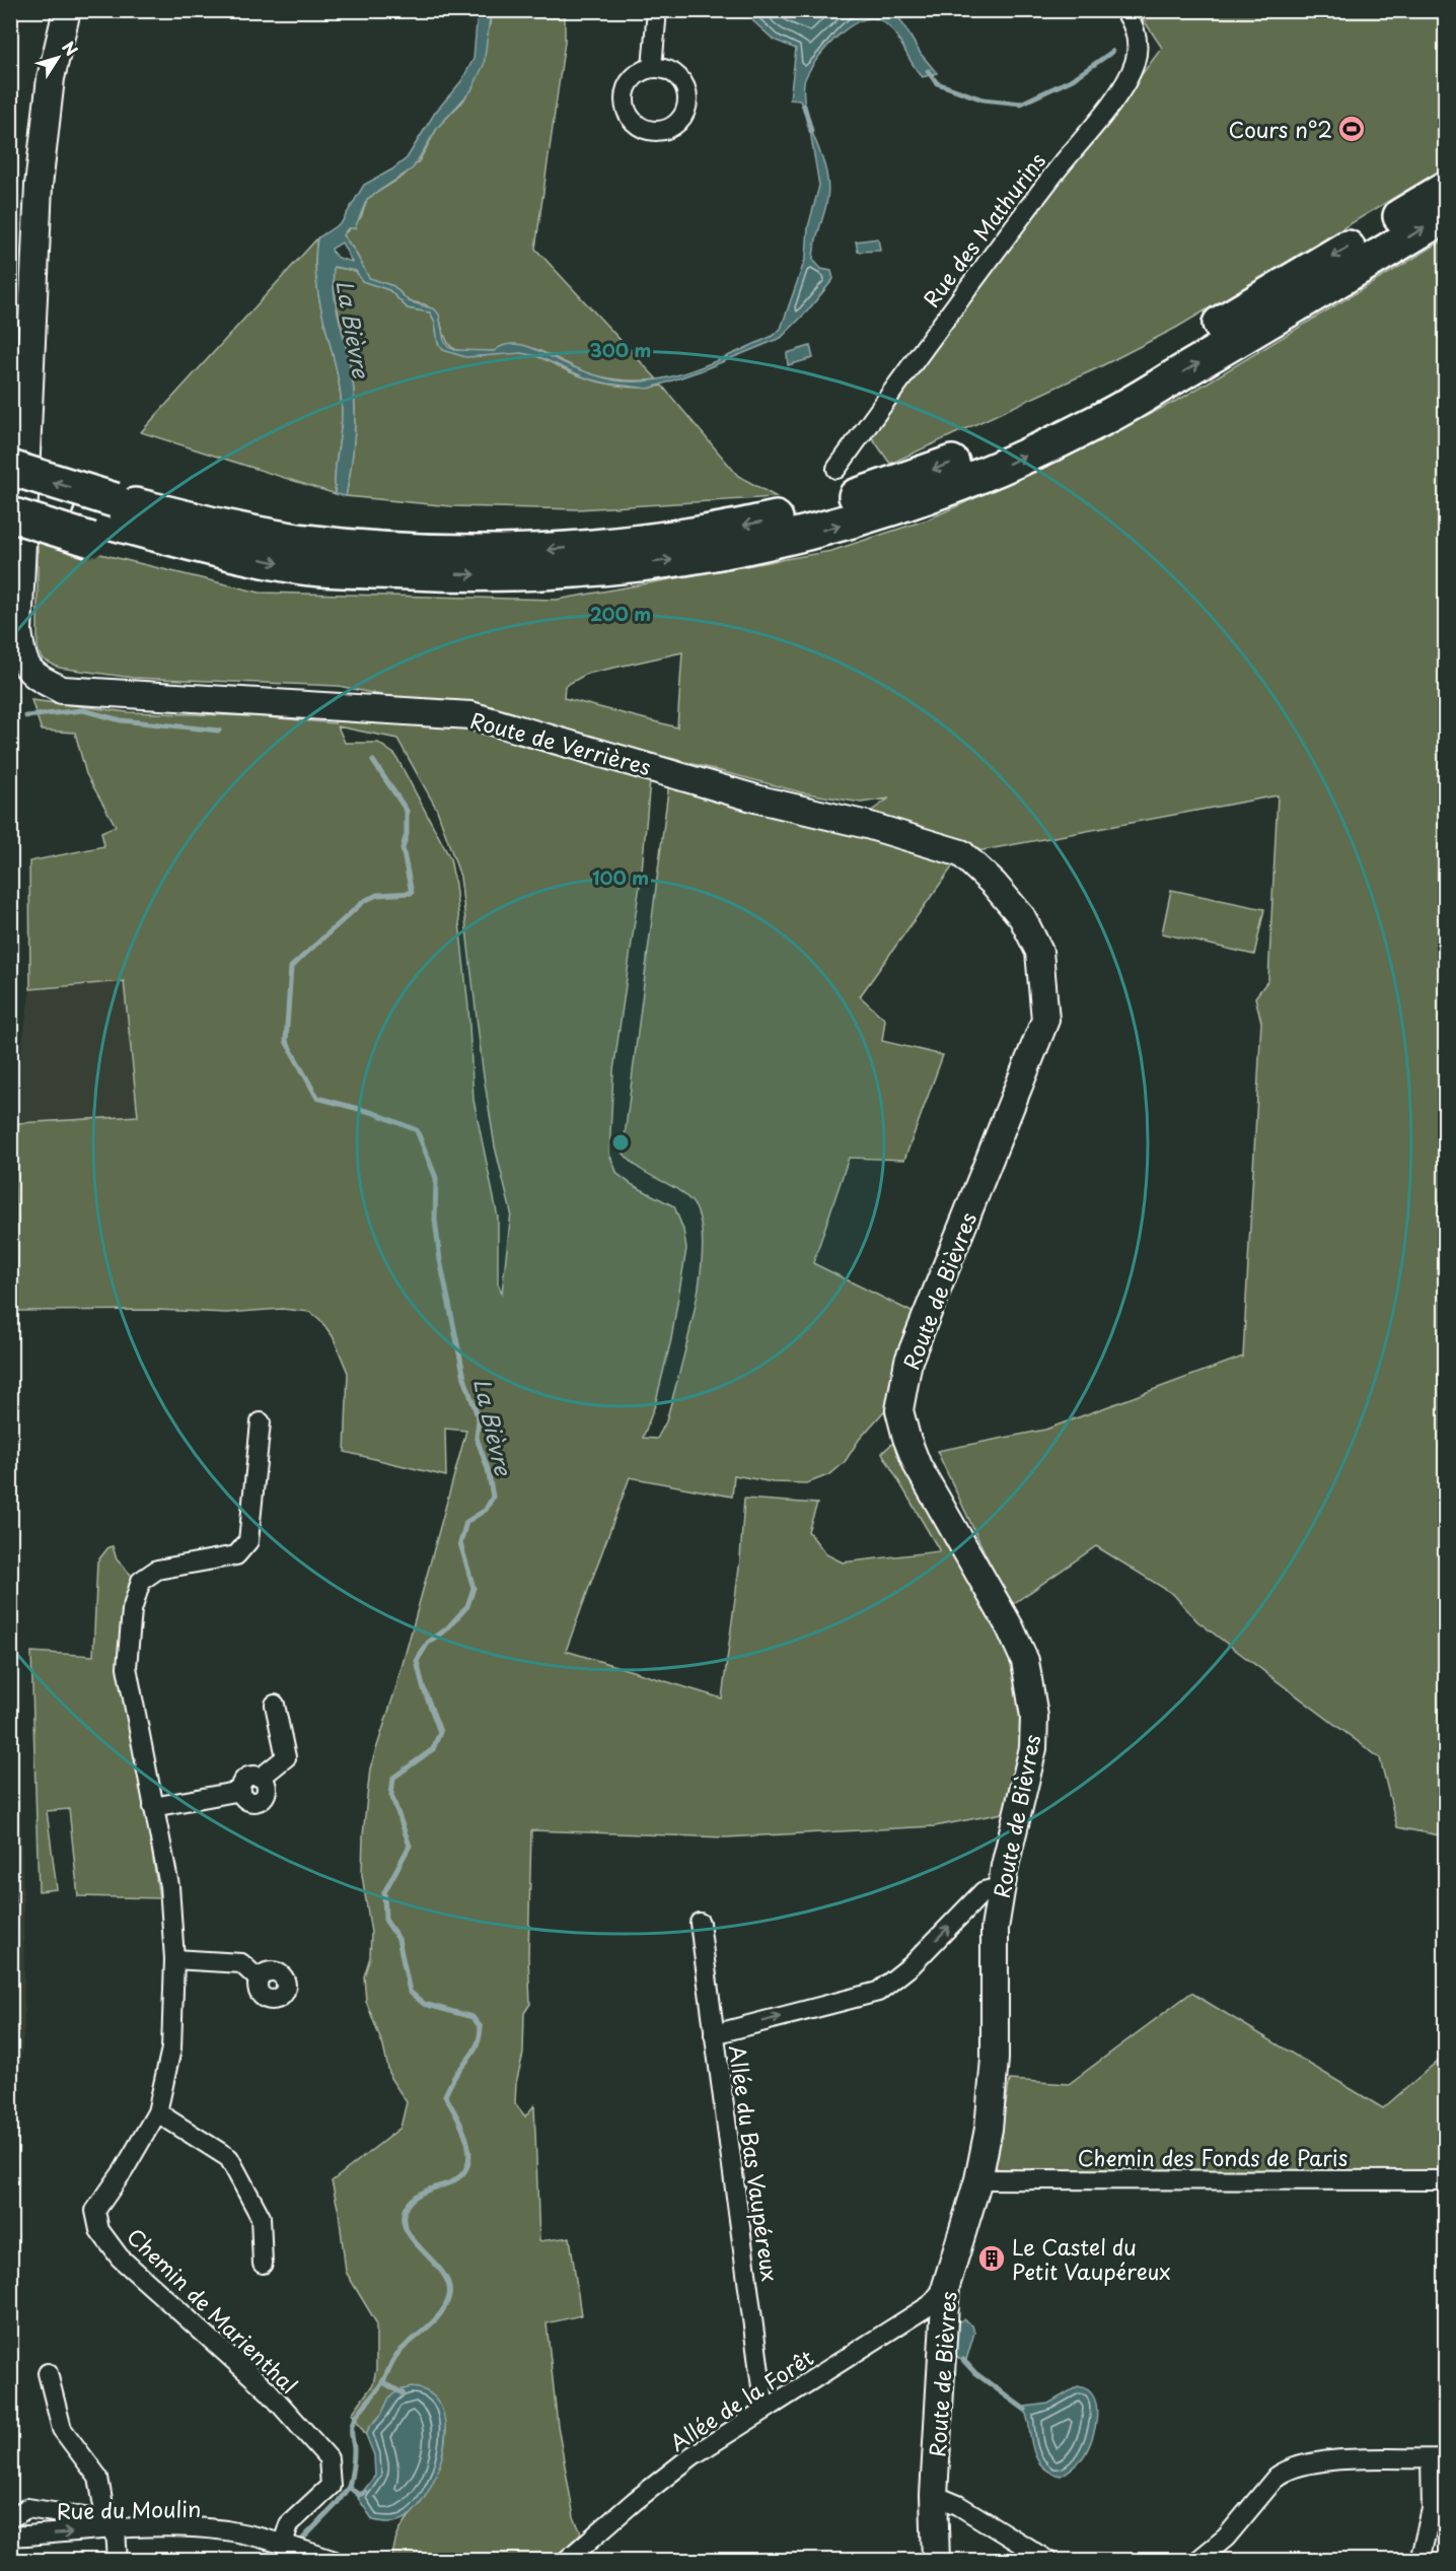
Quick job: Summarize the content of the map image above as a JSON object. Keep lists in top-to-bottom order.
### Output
{
  "streets": {
    "street": [
      "Rue des Mathurins",
      "Route de Verrières",
      "Route de Bièvres",
      "Chemin des Fonds de Paris",
      "Allée du Bas Vaupéreux",
      "Chemin de Marienthal",
      "Allée de la Forêt",
      "Rue du Moulin"
    ]
  },
  "crossings": [
    ["Route de Verrières", "Route de Bièvres"],
    ["Route de Bièvres", "Chemin des Fonds de Paris"],
    ["Route de Bièvres", "Allée de la Forêt"],
    ["Allée du Bas Vaupéreux", "Allée de la Forêt"],
    ["Chemin de Marienthal", "Rue du Moulin"]
  ],
  "water": ["La Bièvre"],
  "places": {
    "sports": ["Cours n°2"],
    "building": ["Le Castel du Petit Vaupéreux"]
  },
  "north": "top right",
  "rings": ["300 m", "200 m", "100 m"]
}
